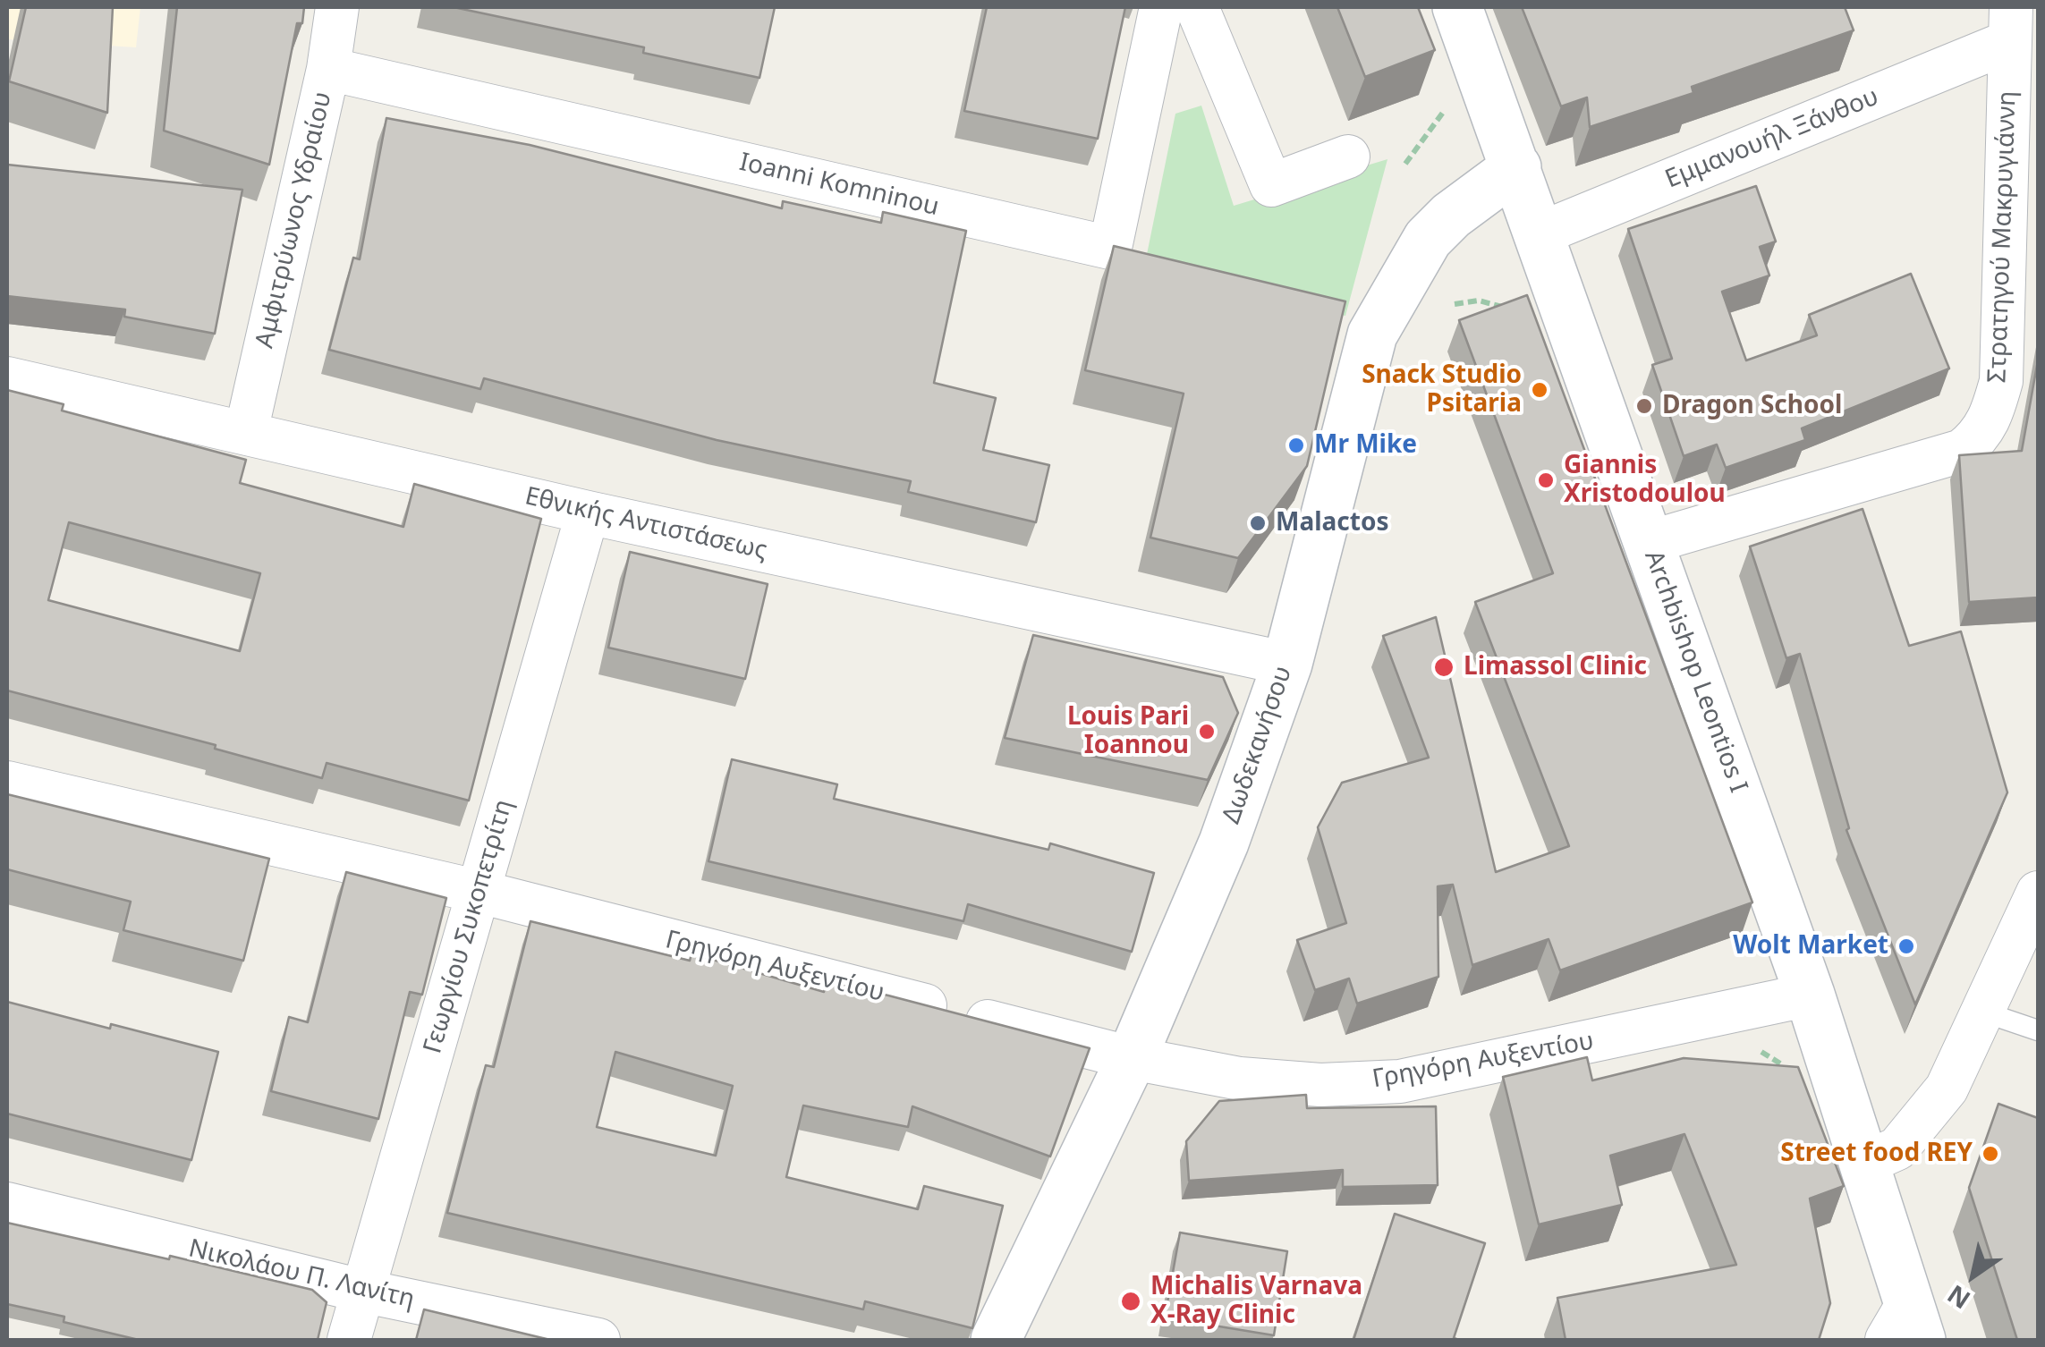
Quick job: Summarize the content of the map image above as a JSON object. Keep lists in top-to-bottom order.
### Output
{
  "streets": {
    "main road": ["Archbishop Leontios I", "Δωδεκανήσου"],
    "street": [
      "Εμμανουήλ Ξάνθου",
      "Ioanni Komninou",
      "Αμφιτρύωνος Υδραίου",
      "Στρατηγού Μακρυγιάννη",
      "Εθνικής Αντιστάσεως",
      "Γεωργίου Συκοπετρίτη",
      "Γρηγόρη Αυξεντίου",
      "Νικολάου Π. Λανίτη"
    ]
  },
  "crossings": [
    ["Εμμανουήλ Ξάνθου", "Στρατηγού Μακρυγιάννη"],
    ["Εμμανουήλ Ξάνθου", "Archbishop Leontios I"],
    ["Ioanni Komninou", "Αμφιτρύωνος Υδραίου"],
    ["Αμφιτρύωνος Υδραίου", "Εθνικής Αντιστάσεως"],
    ["Στρατηγού Μακρυγιάννη", "Archbishop Leontios I"],
    ["Εθνικής Αντιστάσεως", "Δωδεκανήσου"],
    ["Εθνικής Αντιστάσεως", "Γεωργίου Συκοπετρίτη"],
    ["Archbishop Leontios I", "Δωδεκανήσου"],
    ["Archbishop Leontios I", "Γρηγόρη Αυξεντίου"],
    ["Δωδεκανήσου", "Γρηγόρη Αυξεντίου"],
    ["Γεωργίου Συκοπετρίτη", "Γρηγόρη Αυξεντίου"],
    ["Γεωργίου Συκοπετρίτη", "Νικολάου Π. Λανίτη"]
  ],
  "places": [
    "Snack Studio Psitaria",
    "Dragon School",
    "Mr Mike",
    "Giannis Xristodoulou",
    "Malactos",
    "Limassol Clinic",
    "Louis Pari Ioannou",
    "Wolt Market",
    "Street food REY",
    "Michalis Varnava X-Ray Clinic"
  ],
  "north": "bottom left"
}
